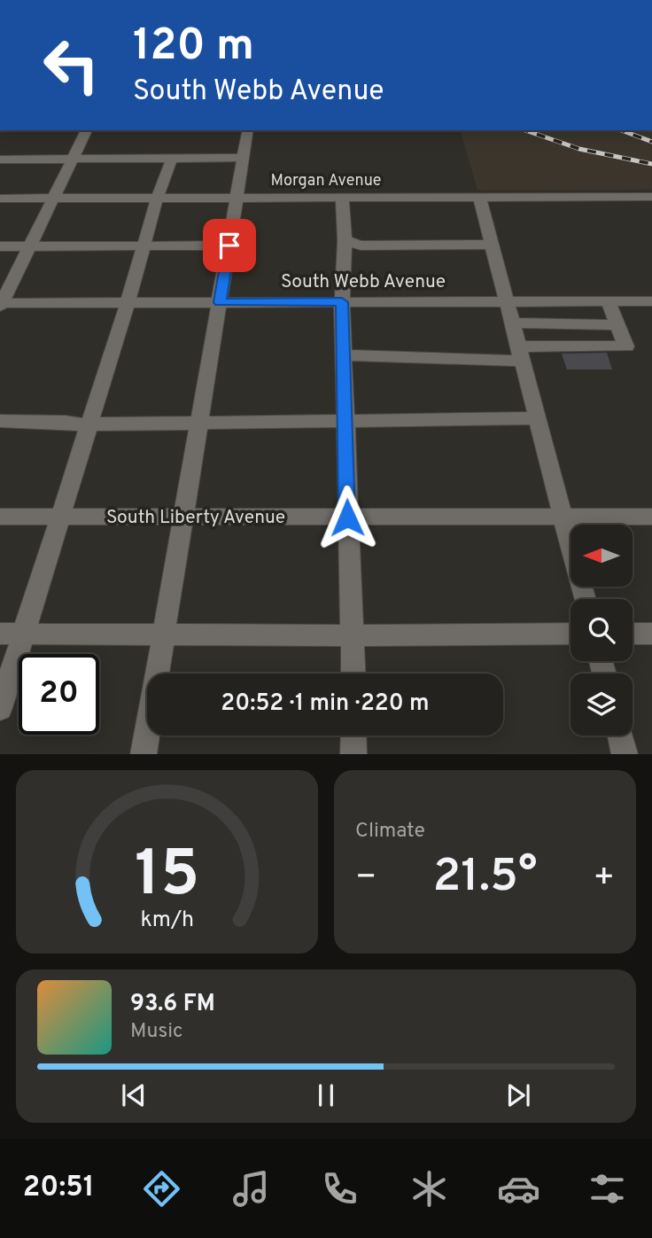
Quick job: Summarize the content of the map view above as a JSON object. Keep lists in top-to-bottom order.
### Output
{
  "streets": {
    "street": ["Morgan Avenue", "South Webb Avenue", "South Liberty Avenue"]
  },
  "north": "left",
  "page": {
    "turn": ["120 m", "South Webb Avenue"],
    "limit": "20",
    "trip": "20:52 · 1 min · 220 m",
    "tile": "Climate",
    "heat": ["−", "21.5°", "+"],
    "song": ["93.6 FM", "Music"],
    "tabs": "20:51",
    "gauge": ["15", "km/h"]
  }
}
